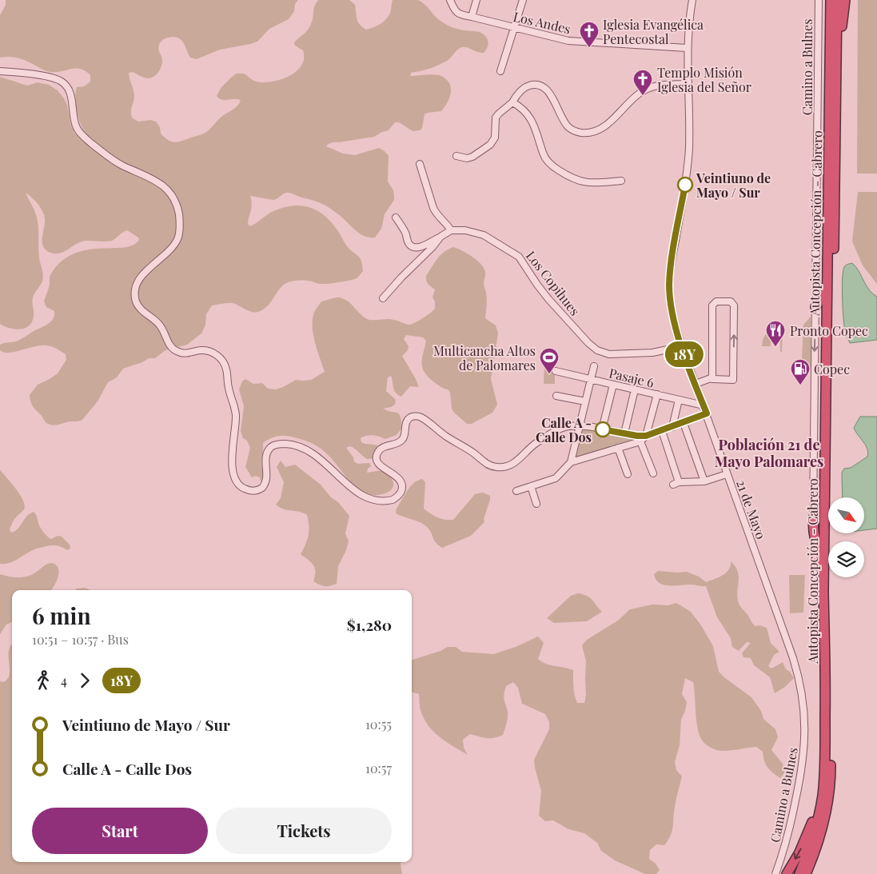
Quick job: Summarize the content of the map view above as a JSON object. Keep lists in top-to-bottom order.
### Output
{
  "streets": {
    "highway": ["Autopista Concepción - Cabrero"],
    "street": [
      "Los Andes",
      "Camino a Bulnes",
      "Los Copihues",
      "Pasaje 6",
      "21 de Mayo"
    ]
  },
  "crossings": [
    ["Los Andes", "21 de Mayo"],
    ["Camino a Bulnes", "21 de Mayo"],
    ["Los Copihues", "21 de Mayo"],
    ["Pasaje 6", "21 de Mayo"]
  ],
  "districts": ["Población 21 de Mayo Palomares"],
  "places": {
    "church": ["Iglesia Evangélica Pentecostal", "Templo Misión Iglesia del Señor"],
    "other": ["Veintiuno de Mayo / Sur", "Calle A - Calle Dos"],
    "restaurant": ["Pronto Copec"],
    "sports": ["Multicancha Altos de Palomares"],
    "fuel station": ["Copec"]
  },
  "lines": ["bus line 18Y"],
  "north": "bottom right",
  "page": {
    "on_map": "18Y",
    "heading": ["6 min", "10:51 – 10:57 · Bus", "$1,280"],
    "legs": ["4", "18Y"],
    "list": [
      {
        "name": "Veintiuno de Mayo / Sur",
        "value": "10:55"
      },
      {
        "name": "Calle A - Calle Dos",
        "value": "10:57"
      }
    ],
    "buttons": ["Start", "Tickets"]
  }
}
